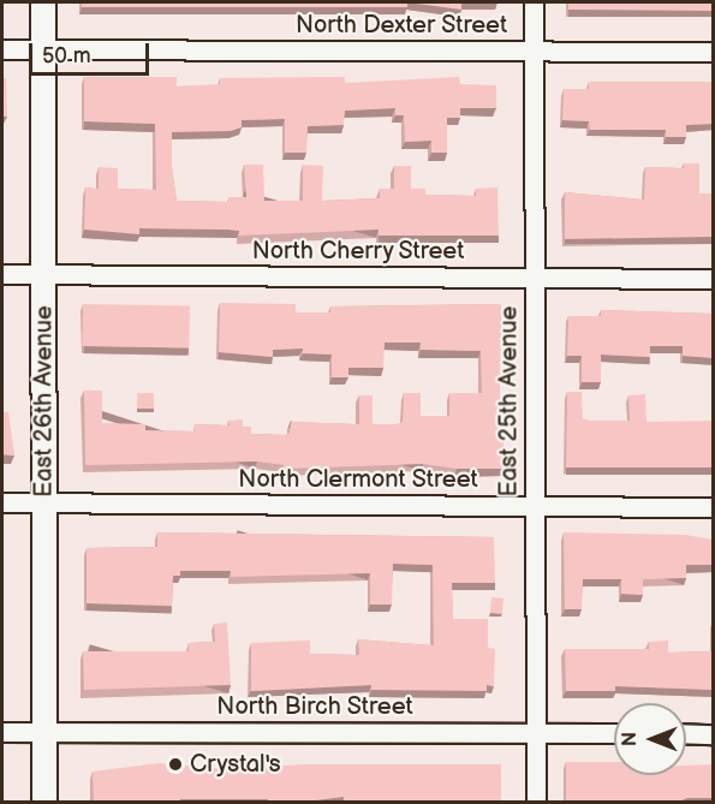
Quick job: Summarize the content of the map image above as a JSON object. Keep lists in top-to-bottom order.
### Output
{
  "streets": {
    "street": [
      "North Dexter Street",
      "North Cherry Street",
      "East 26th Avenue",
      "East 25th Avenue",
      "North Clermont Street",
      "North Birch Street"
    ]
  },
  "crossings": [
    ["North Dexter Street", "East 26th Avenue"],
    ["North Dexter Street", "East 25th Avenue"],
    ["North Cherry Street", "East 26th Avenue"],
    ["North Cherry Street", "East 25th Avenue"],
    ["East 26th Avenue", "North Clermont Street"],
    ["East 26th Avenue", "North Birch Street"],
    ["East 25th Avenue", "North Clermont Street"],
    ["East 25th Avenue", "North Birch Street"]
  ],
  "places": ["Crystal's"],
  "scale_bar": "50 m",
  "north": "left"
}
